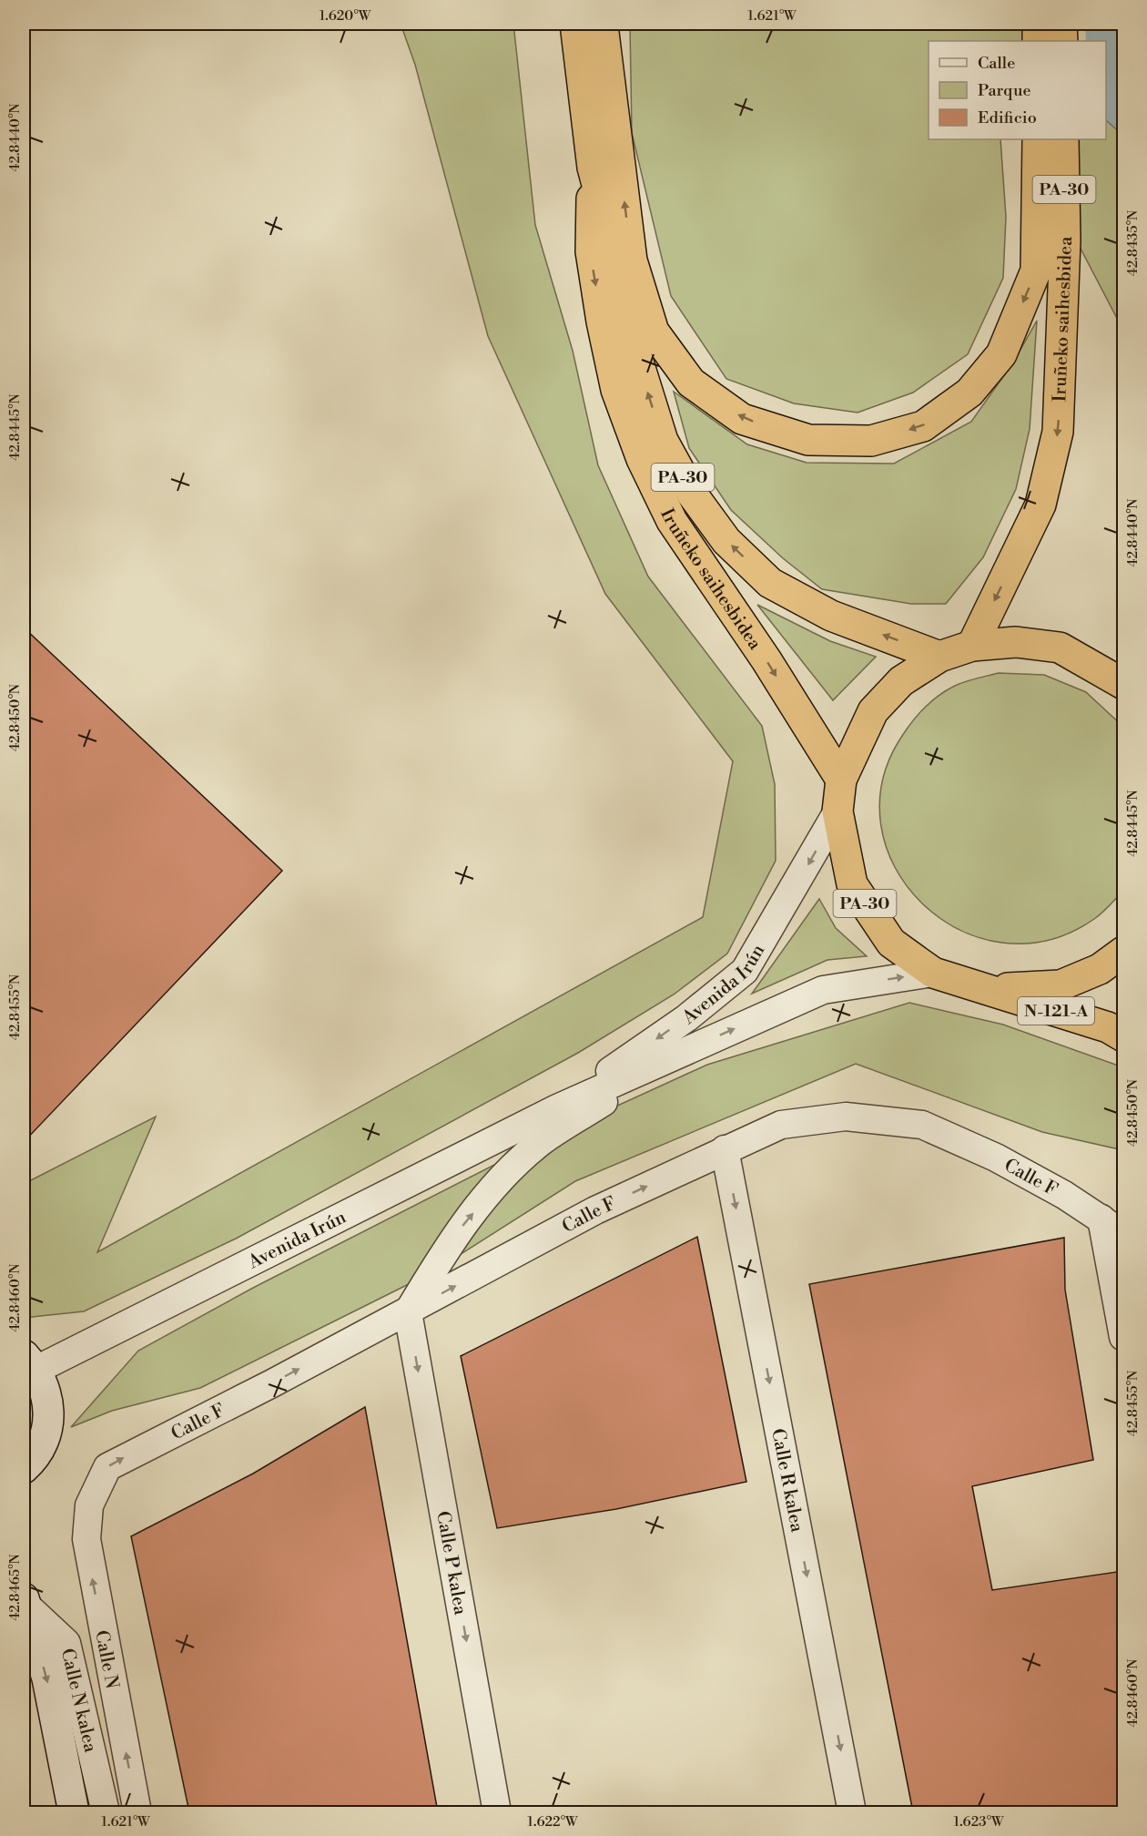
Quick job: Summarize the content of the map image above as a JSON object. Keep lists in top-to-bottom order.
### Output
{
  "streets": {
    "highway": ["PA-30", "Iruñeko saihesbidea", "N-121-A"],
    "street": [
      "Avenida Irún",
      "Calle F",
      "Calle R kalea",
      "Calle P kalea",
      "Calle N",
      "Calle N kalea"
    ]
  },
  "crossings": [
    ["PA-30", "Iruñeko saihesbidea"],
    ["PA-30", "Avenida Irún"],
    ["PA-30", "N-121-A"],
    ["Avenida Irún", "Calle F"],
    ["Avenida Irún", "Calle P kalea"],
    ["Calle F", "Calle R kalea"],
    ["Calle F", "Calle P kalea"],
    ["Calle F", "Calle N"]
  ],
  "one_way": ["Calle F", "Calle R kalea", "Calle P kalea"],
  "legend": ["Calle", "Parque", "Edificio"],
  "coordinates": [
    "1.620°W",
    "1.621°W",
    "42.8440°N",
    "42.8435°N",
    "42.8445°N",
    "42.8450°N",
    "42.8455°N",
    "42.8460°N",
    "42.8465°N",
    "1.622°W",
    "1.623°W"
  ]
}
